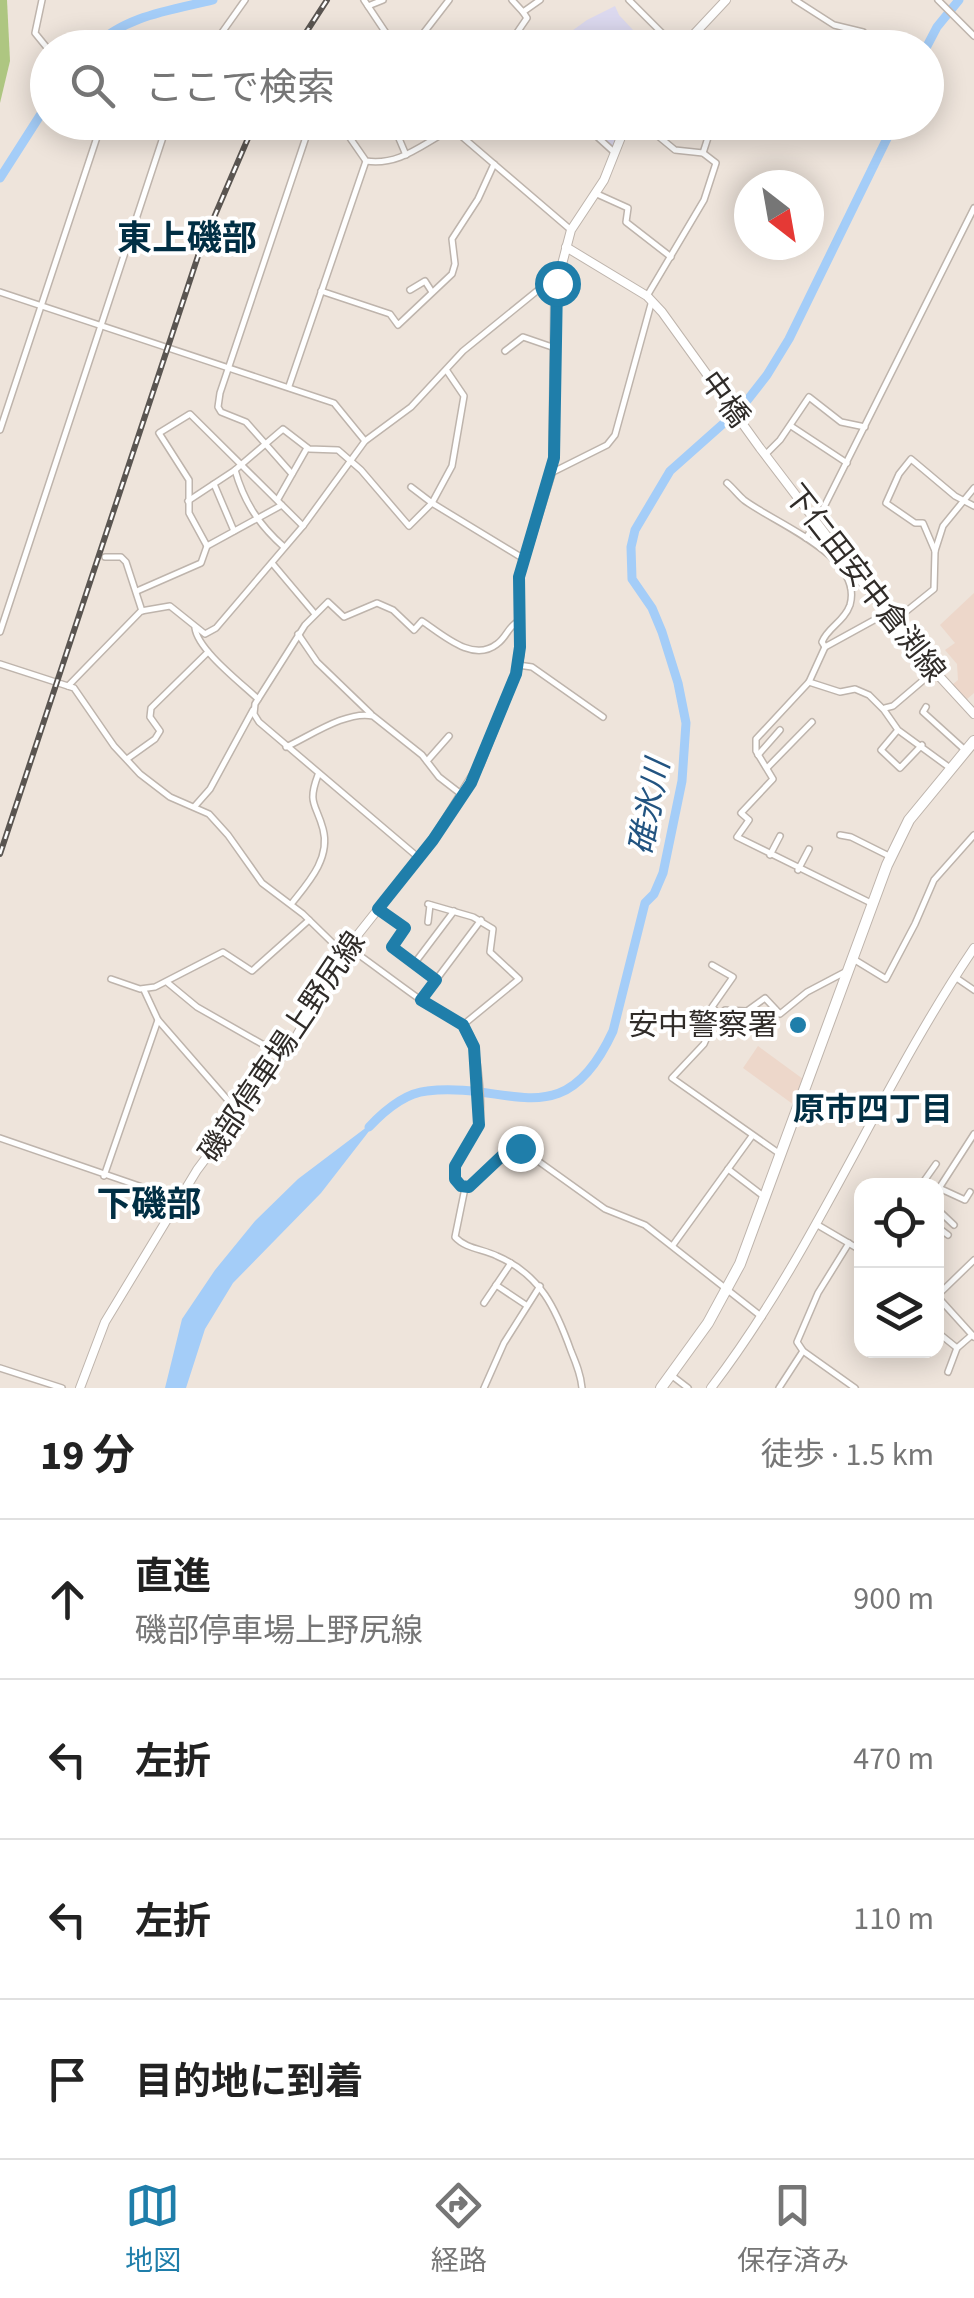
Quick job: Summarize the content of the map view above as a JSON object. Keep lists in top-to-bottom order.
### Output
{
  "streets": {
    "main road": ["中橋", "下仁田安中倉渕線", "磯部停車場上野尻線"]
  },
  "crossings": [
    ["中橋", "下仁田安中倉渕線"]
  ],
  "districts": ["東上磯部", "原市四丁目", "下磯部"],
  "water": ["碓氷川"],
  "places": ["安中警察署"],
  "north": "bottom right",
  "page": {
    "search": "ここで検索",
    "heading": ["19 分", "徒歩 · 1.5 km"],
    "list": [
      ["直進", "磯部停車場上野尻線", "900 m"],
      ["左折", "470 m"],
      ["左折", "110 m"],
      "目的地に到着"
    ],
    "nav": ["地図", "経路", "保存済み"]
  }
}
